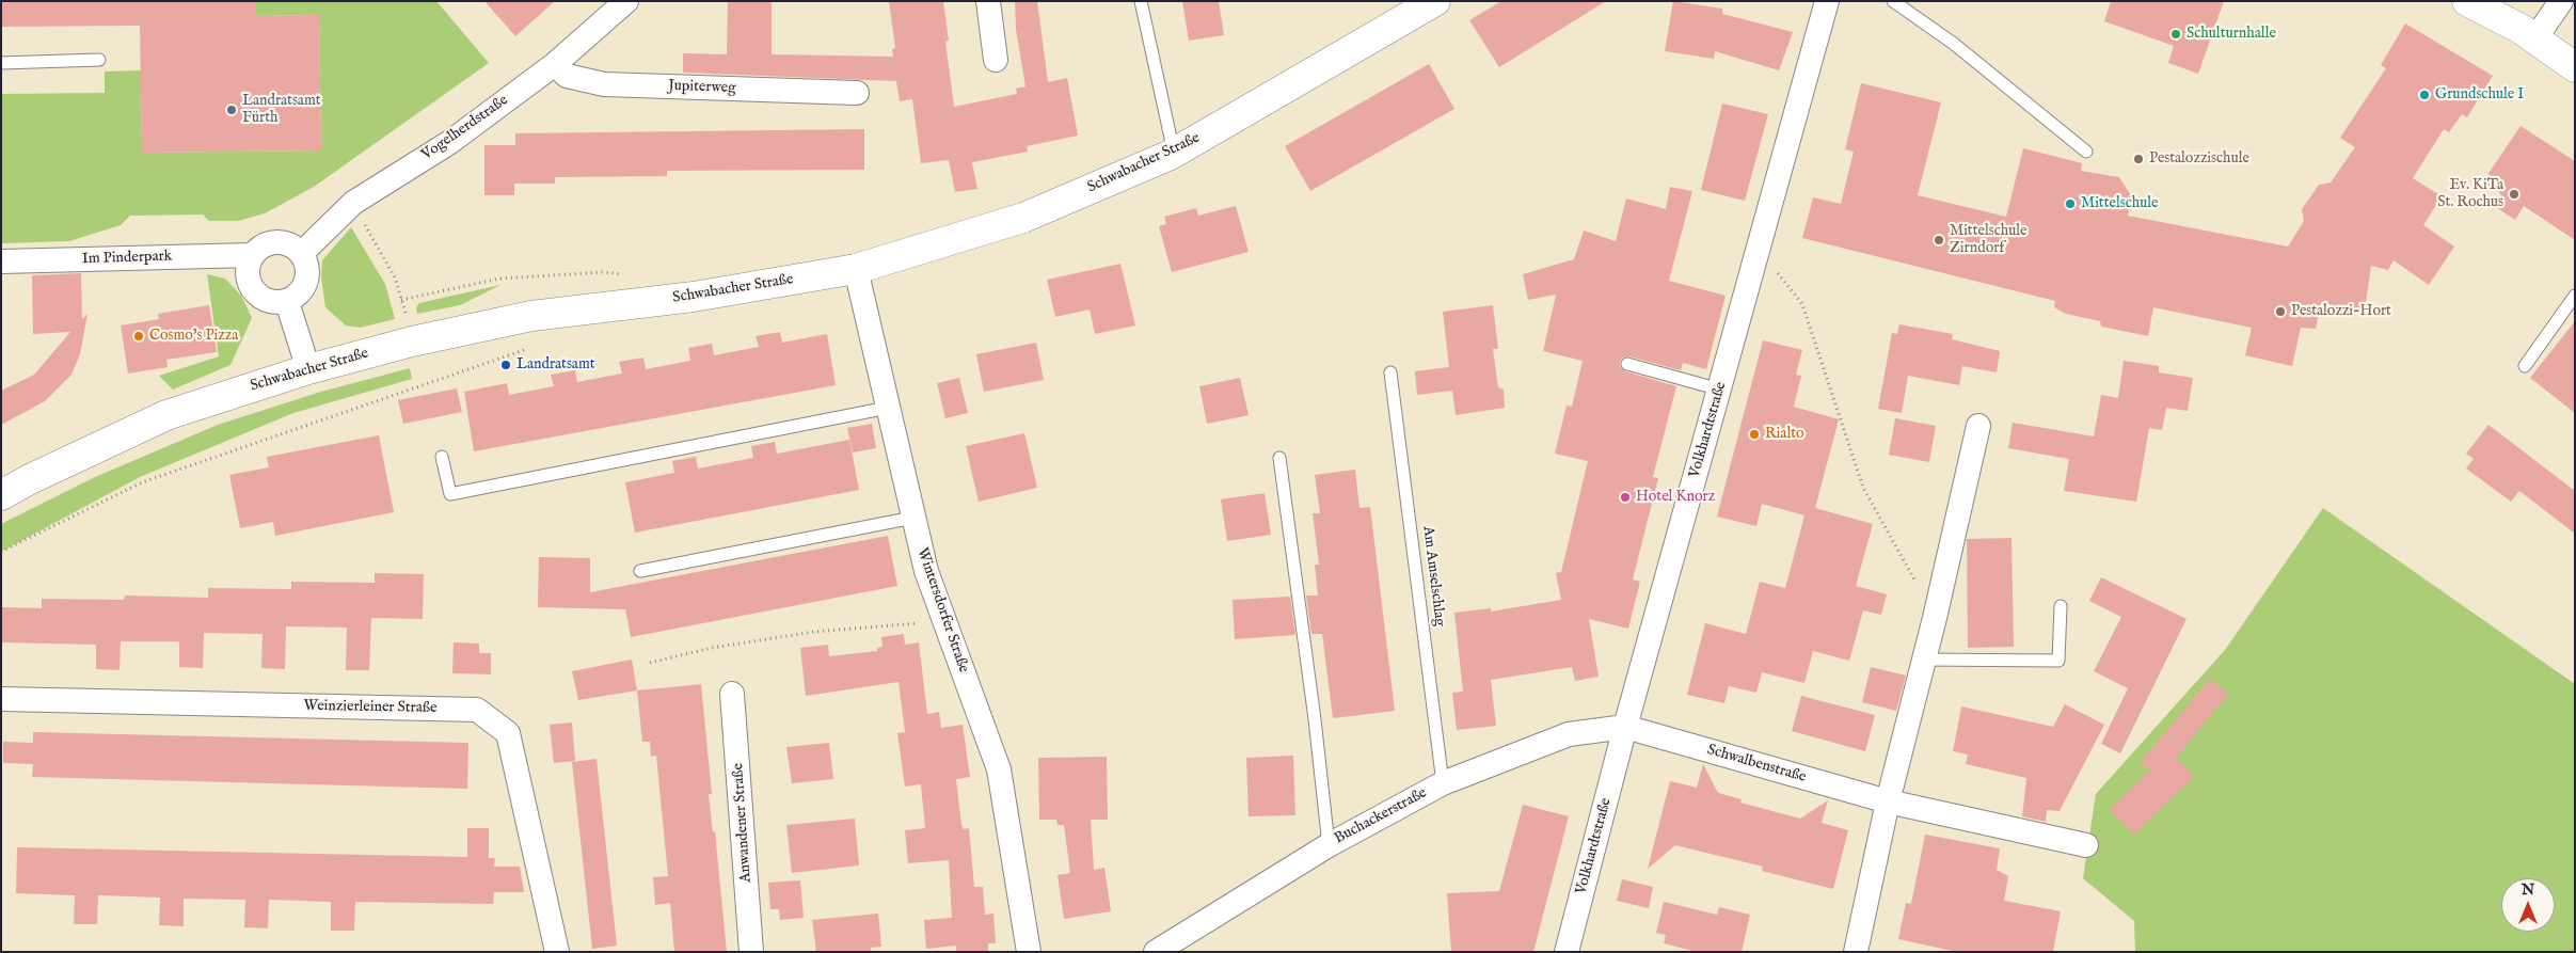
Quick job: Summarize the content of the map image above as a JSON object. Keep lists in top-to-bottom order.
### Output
{
  "streets": {
    "street": [
      "Jupiterweg",
      "Vogelherdstraße",
      "Schwabacher Straße",
      "Im Pinderpark",
      "Volkhardtstraße",
      "Wintersdorfer Straße",
      "Weinzierleiner Straße",
      "Schwalbenstraße",
      "Buchackerstraße",
      "Anwandener Straße"
    ],
    "lane": ["Am Amselschlag"]
  },
  "crossings": [
    ["Jupiterweg", "Vogelherdstraße"],
    ["Vogelherdstraße", "Im Pinderpark"],
    ["Schwabacher Straße", "Wintersdorfer Straße"],
    ["Volkhardtstraße", "Schwalbenstraße"],
    ["Volkhardtstraße", "Buchackerstraße"],
    ["Am Amselschlag", "Buchackerstraße"],
    ["Schwalbenstraße", "Buchackerstraße"]
  ],
  "places": [
    "Schulturnhalle",
    "Grundschule I",
    "Landratsamt Fürth",
    "Pestalozzischule",
    "Ev. KiTa St. Rochus",
    "Mittelschule",
    "Mittelschule Zirndorf",
    "Pestalozzi-Hort",
    "Cosmo's Pizza",
    "Landratsamt",
    "Rialto",
    "Hotel Knorz"
  ],
  "north": "top"
}
